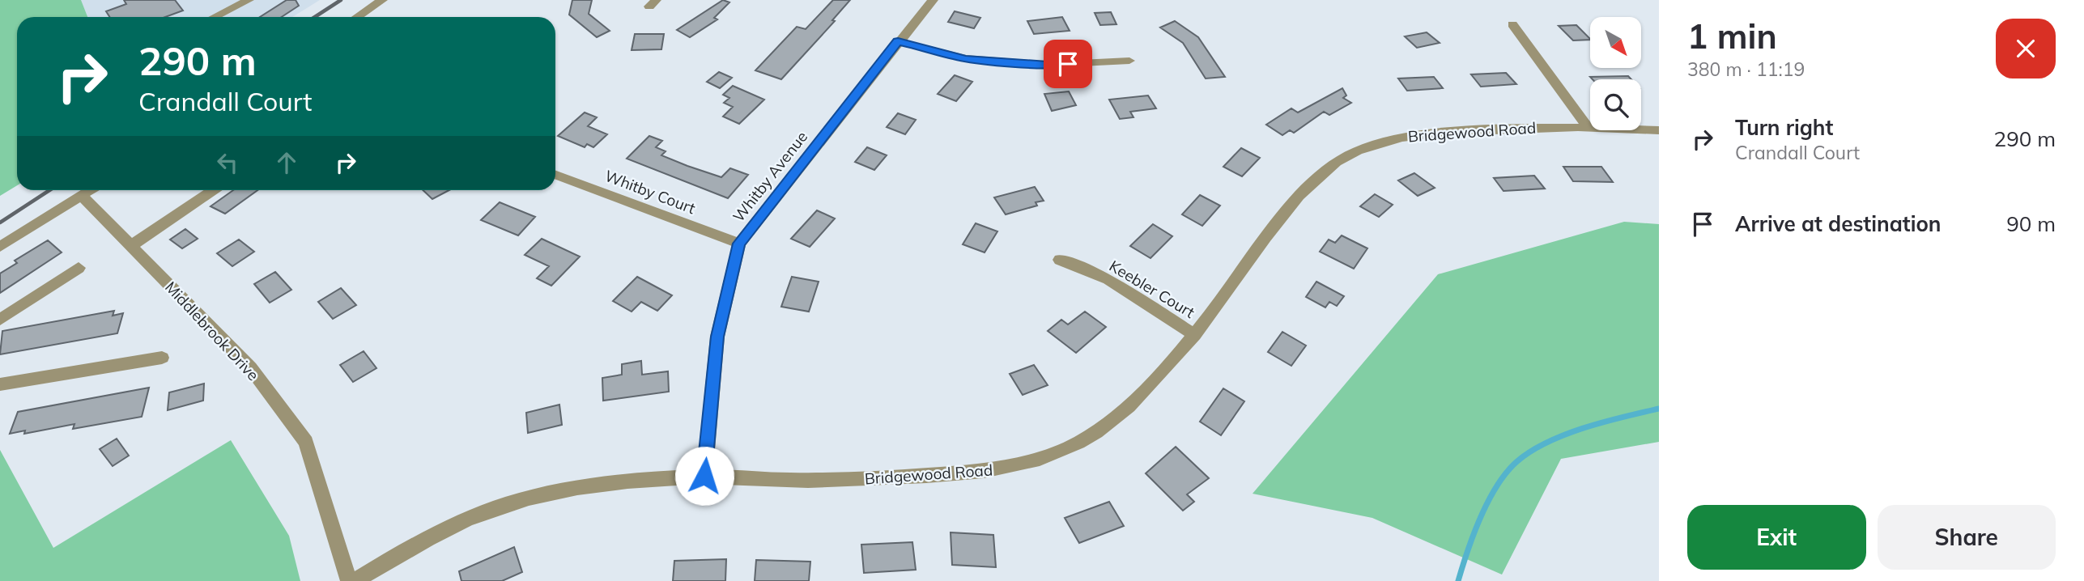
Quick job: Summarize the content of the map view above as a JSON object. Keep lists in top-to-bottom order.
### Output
{
  "streets": {
    "street": [
      "Bridgewood Road",
      "Whitby Avenue",
      "Whitby Court",
      "Keebler Court",
      "Middlebrook Drive"
    ]
  },
  "crossings": [
    ["Bridgewood Road", "Whitby Avenue"],
    ["Bridgewood Road", "Keebler Court"],
    ["Whitby Avenue", "Whitby Court"]
  ],
  "north": "bottom right",
  "page": {
    "heading": ["1 min", "380 m · 11:19"],
    "turn": ["290 m", "Crandall Court"],
    "list": [
      {
        "name": "Turn right",
        "note": "Crandall Court",
        "value": "290 m"
      },
      {
        "name": "Arrive at destination",
        "value": "90 m"
      }
    ],
    "buttons": ["Exit", "Share"]
  }
}
